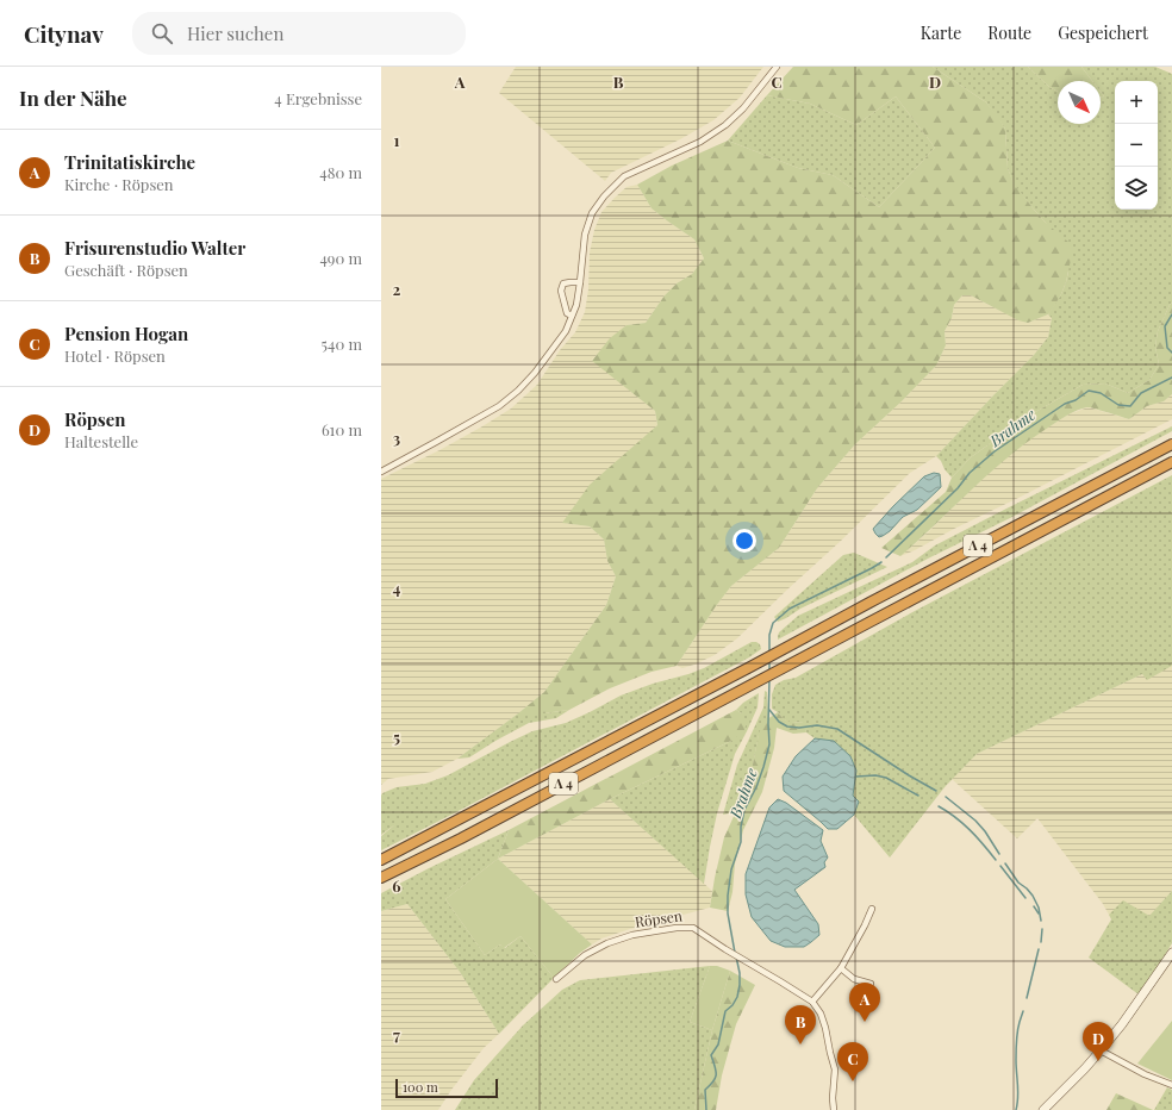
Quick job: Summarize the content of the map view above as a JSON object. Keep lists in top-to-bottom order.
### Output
{
  "streets": {
    "highway": ["A 4"],
    "street": ["Röpsen"]
  },
  "water": ["Brahme"],
  "scale_bar": "100 m",
  "north": "bottom right",
  "page": {
    "header": "Citynav",
    "search": "Hier suchen",
    "nav": ["Karte", "Route", "Gespeichert"],
    "heading": ["In der Nähe", "4 Ergebnisse"],
    "map_buttons": ["+", "−"],
    "list": [
      {
        "mark": "A",
        "name": "Trinitatiskirche",
        "note": "Kirche · Röpsen",
        "value": "480 m"
      },
      {
        "mark": "B",
        "name": "Frisurenstudio Walter",
        "note": "Geschäft · Röpsen",
        "value": "490 m"
      },
      {
        "mark": "C",
        "name": "Pension Hogan",
        "note": "Hotel · Röpsen",
        "value": "540 m"
      },
      {
        "mark": "D",
        "name": "Röpsen",
        "note": "Haltestelle",
        "value": "610 m"
      }
    ],
    "pins": [
      "A",
      "B",
      "D",
      "C"
    ],
    "scale": "100 m"
  },
  "grid": {
    "columns": [
      "A",
      "B",
      "C",
      "D"
    ],
    "rows": [
      "1",
      "2",
      "3",
      "4",
      "5",
      "6",
      "7"
    ]
  }
}
